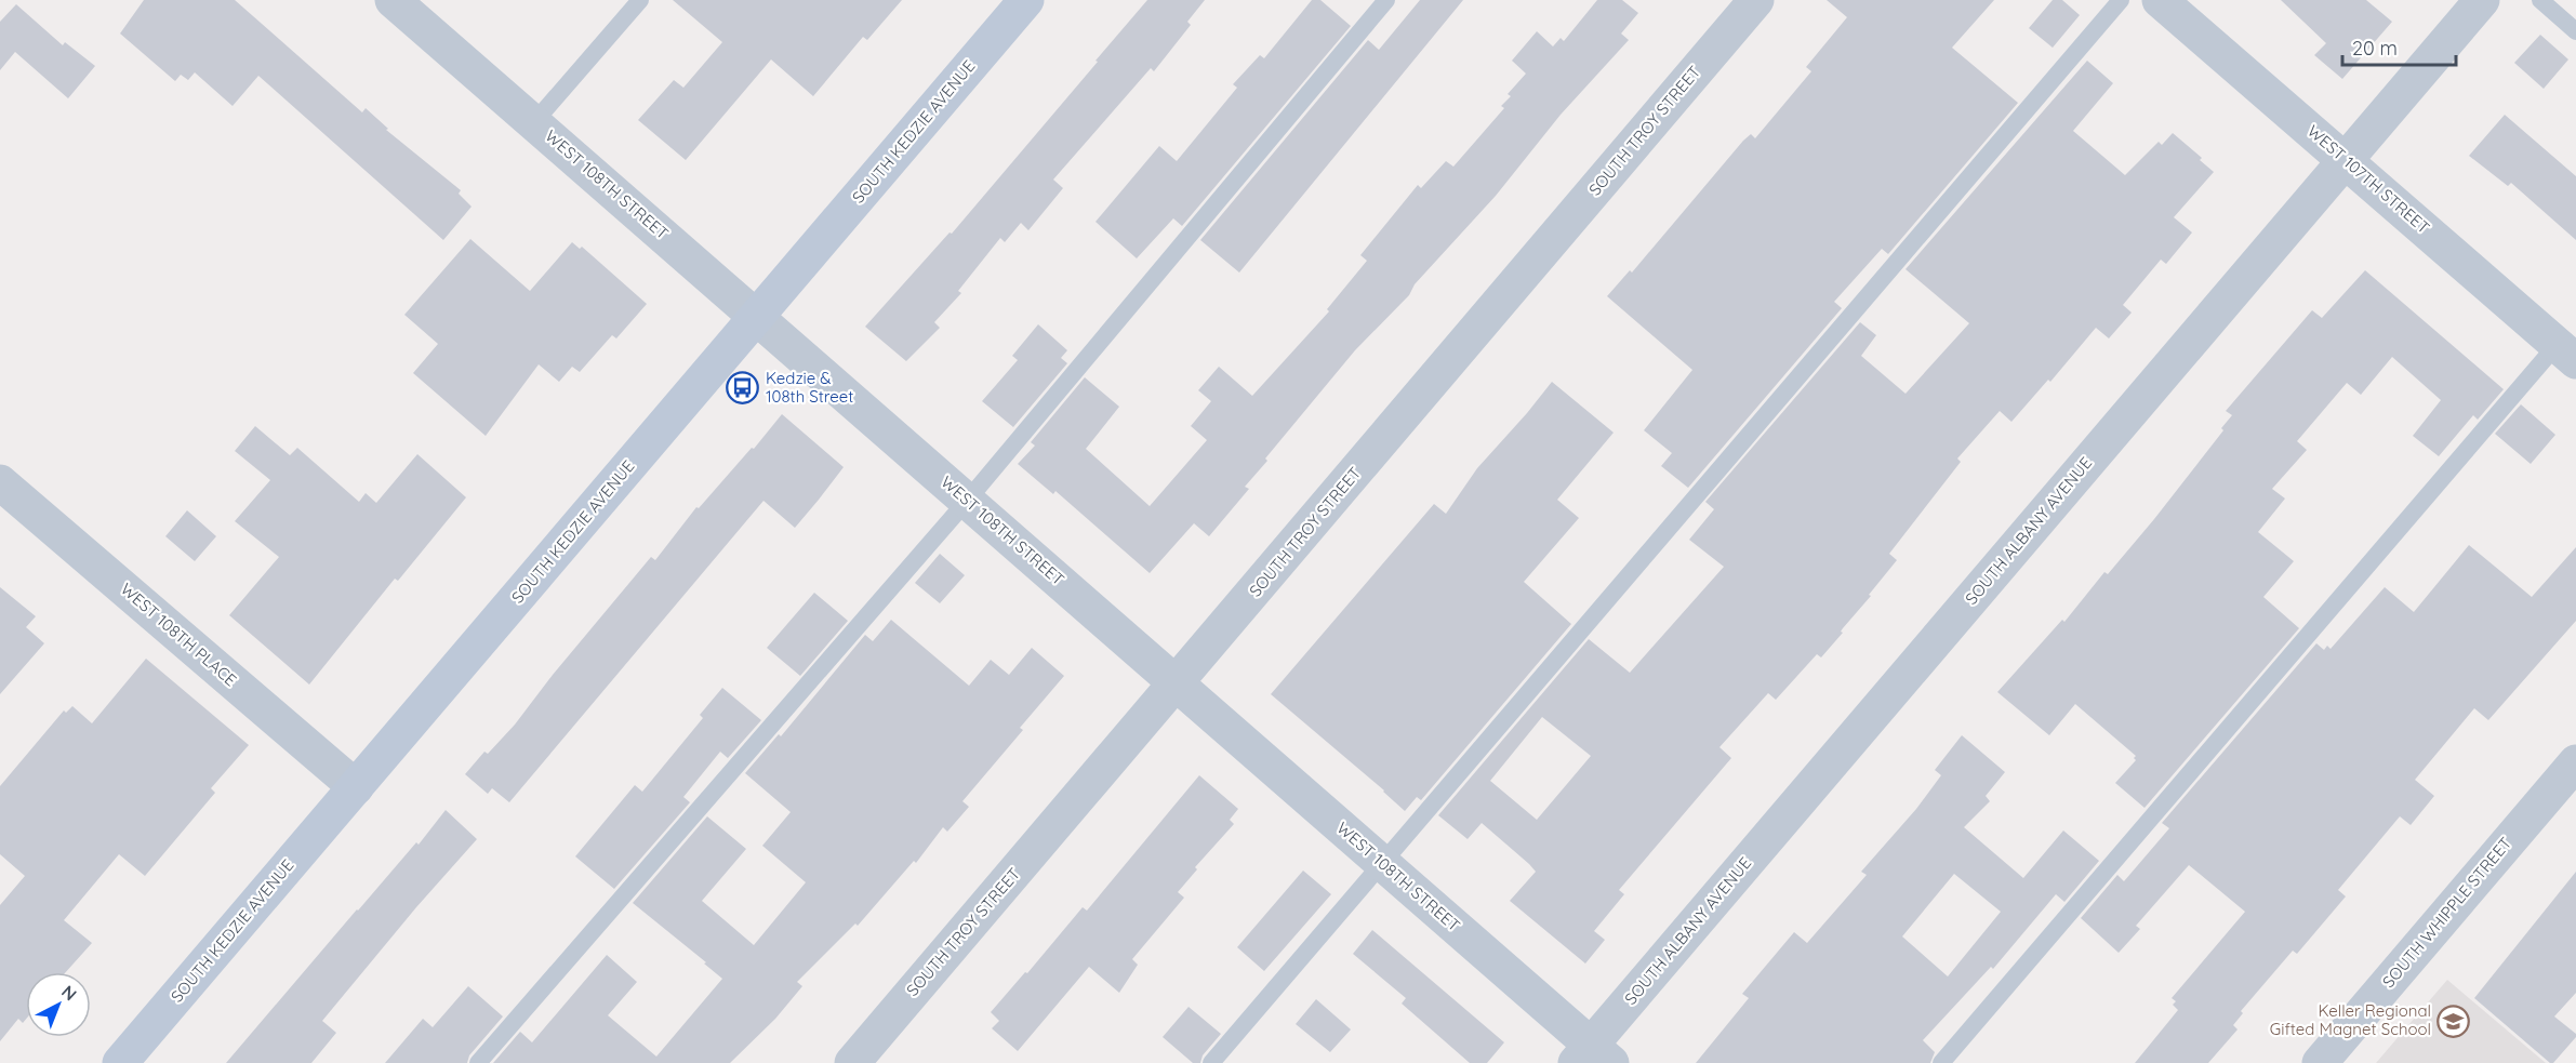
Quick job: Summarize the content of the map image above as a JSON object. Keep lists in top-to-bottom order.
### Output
{
  "streets": {
    "main road": ["SOUTH KEDZIE AVENUE"],
    "street": [
      "SOUTH TROY STREET",
      "WEST 107TH STREET",
      "WEST 108TH STREET",
      "SOUTH ALBANY AVENUE",
      "WEST 108TH PLACE",
      "SOUTH WHIPPLE STREET"
    ]
  },
  "crossings": [
    ["SOUTH TROY STREET", "WEST 108TH STREET"],
    ["SOUTH KEDZIE AVENUE", "WEST 108TH STREET"],
    ["SOUTH KEDZIE AVENUE", "WEST 108TH PLACE"],
    ["WEST 107TH STREET", "SOUTH ALBANY AVENUE"],
    ["WEST 108TH STREET", "SOUTH ALBANY AVENUE"]
  ],
  "places": {
    "bus stop": ["Kedzie & 108th Street"],
    "school or university": ["Keller Regional Gifted Magnet School"]
  },
  "scale_bar": "20 m",
  "north": "top right"
}
